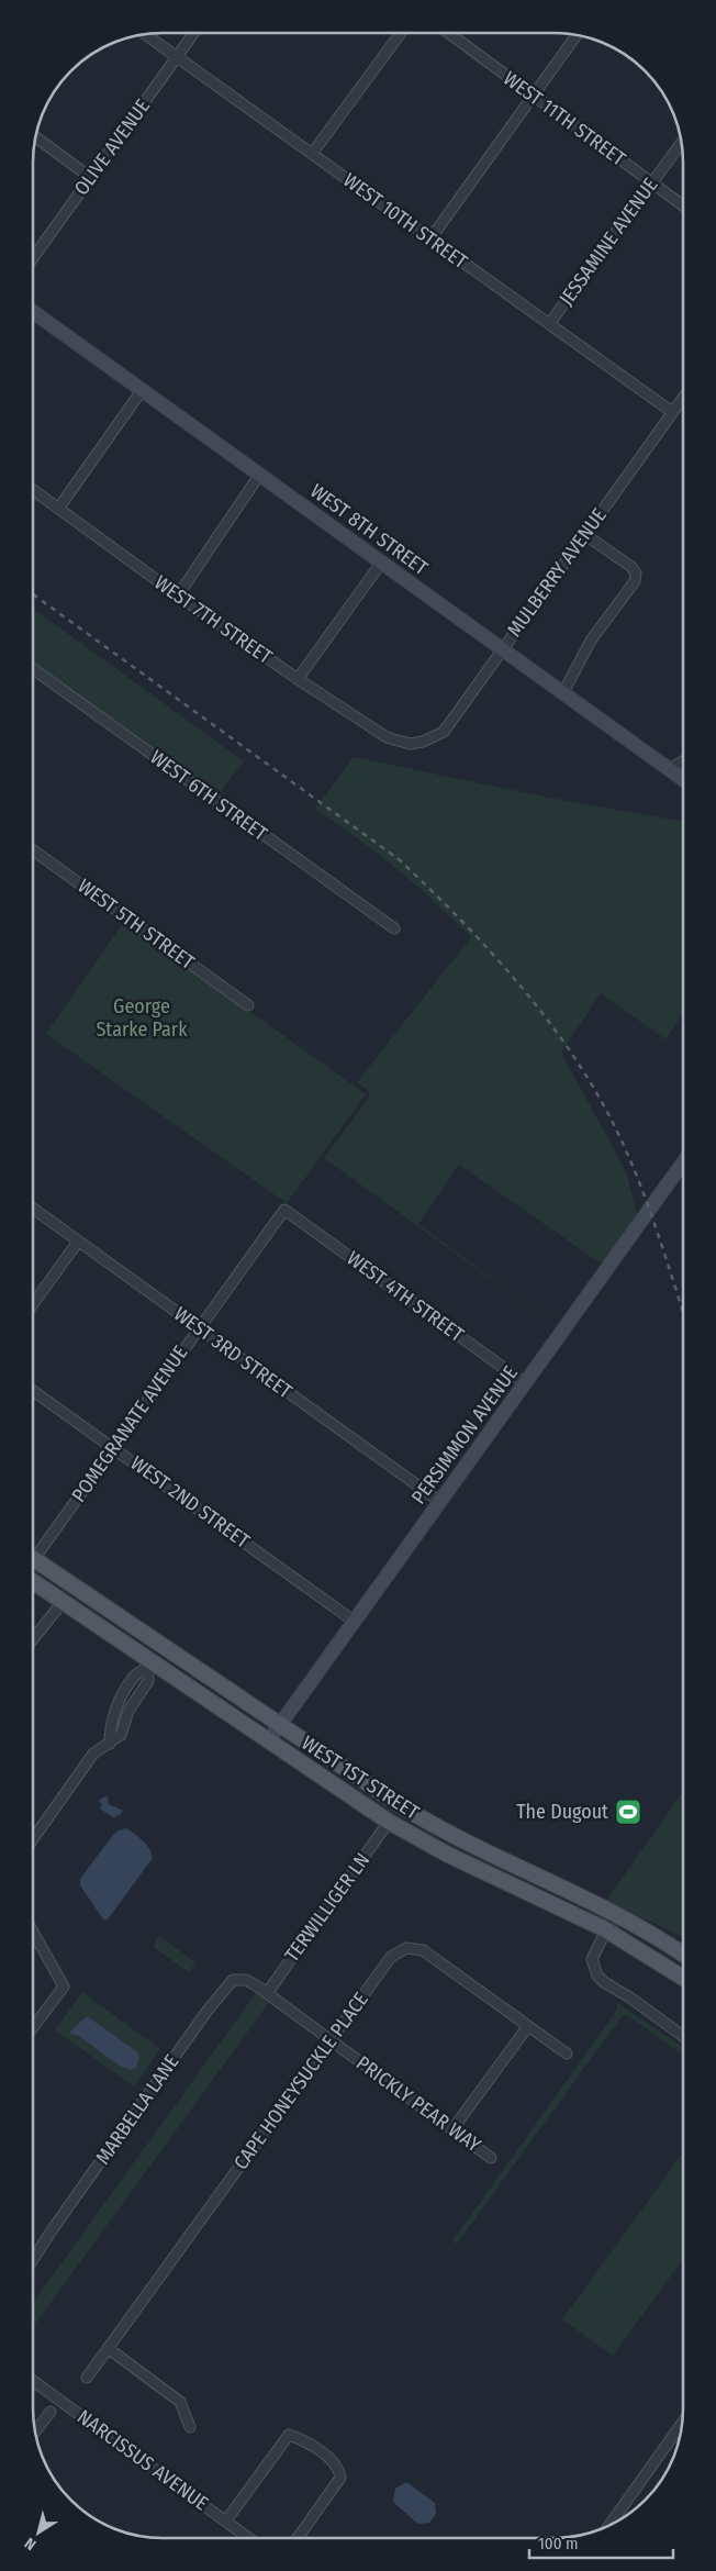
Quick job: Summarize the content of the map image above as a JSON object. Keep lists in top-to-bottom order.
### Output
{
  "streets": {
    "main road": ["WEST 1ST STREET"],
    "street": [
      "WEST 11TH STREET",
      "OLIVE AVENUE",
      "WEST 10TH STREET",
      "JESSAMINE AVENUE",
      "WEST 8TH STREET",
      "MULBERRY AVENUE",
      "WEST 7TH STREET",
      "WEST 6TH STREET",
      "WEST 5TH STREET",
      "WEST 4TH STREET",
      "WEST 3RD STREET",
      "POMEGRANATE AVENUE",
      "PERSIMMON AVENUE",
      "WEST 2ND STREET",
      "TERWILLIGER LN",
      "CAPE HONEYSUCKLE PLACE",
      "PRICKLY PEAR WAY",
      "MARBELLA LANE",
      "NARCISSUS AVENUE"
    ]
  },
  "crossings": [
    ["WEST 11TH STREET", "JESSAMINE AVENUE"],
    ["OLIVE AVENUE", "WEST 10TH STREET"],
    ["WEST 10TH STREET", "JESSAMINE AVENUE"],
    ["WEST 10TH STREET", "MULBERRY AVENUE"],
    ["WEST 8TH STREET", "MULBERRY AVENUE"],
    ["MULBERRY AVENUE", "WEST 7TH STREET"],
    ["WEST 4TH STREET", "POMEGRANATE AVENUE"],
    ["WEST 4TH STREET", "PERSIMMON AVENUE"],
    ["WEST 3RD STREET", "POMEGRANATE AVENUE"],
    ["WEST 3RD STREET", "PERSIMMON AVENUE"],
    ["POMEGRANATE AVENUE", "WEST 2ND STREET"],
    ["PERSIMMON AVENUE", "WEST 2ND STREET"],
    ["PERSIMMON AVENUE", "WEST 1ST STREET"],
    ["WEST 1ST STREET", "TERWILLIGER LN"],
    ["TERWILLIGER LN", "PRICKLY PEAR WAY"],
    ["TERWILLIGER LN", "MARBELLA LANE"],
    ["CAPE HONEYSUCKLE PLACE", "PRICKLY PEAR WAY"],
    ["PRICKLY PEAR WAY", "MARBELLA LANE"]
  ],
  "parks": ["George Starke Park"],
  "places": {
    "sports": ["The Dugout"]
  },
  "scale_bar": "100 m",
  "north": "bottom left"
}
